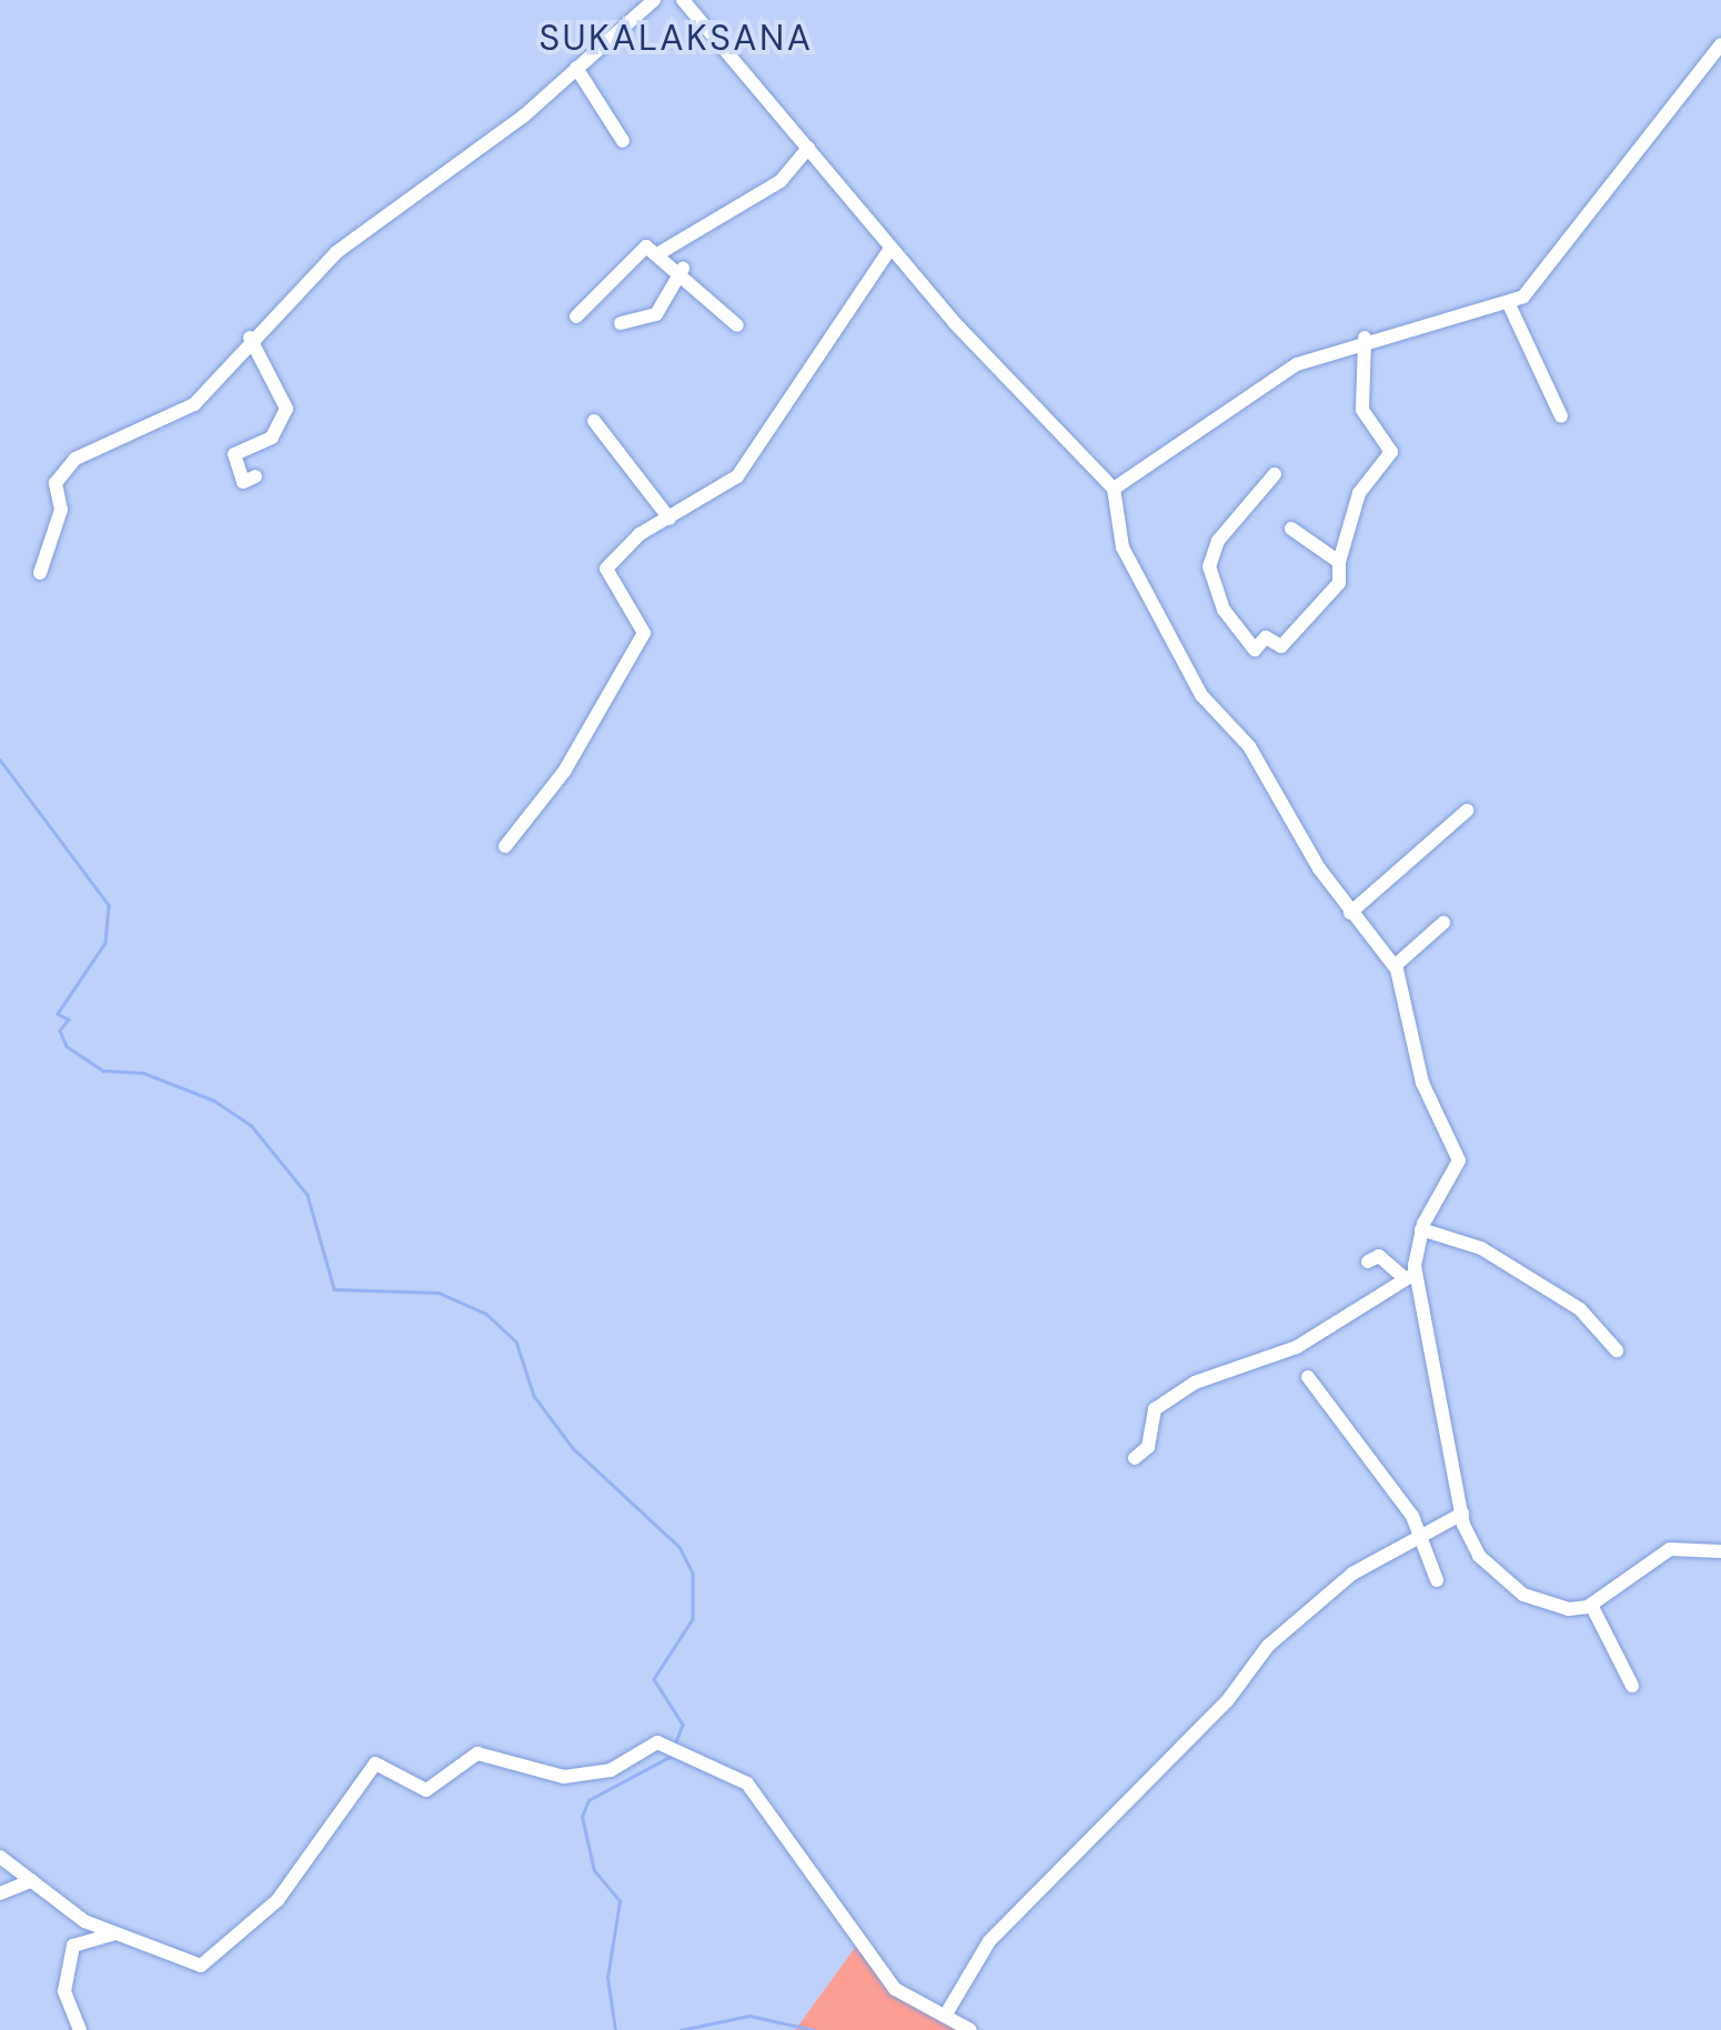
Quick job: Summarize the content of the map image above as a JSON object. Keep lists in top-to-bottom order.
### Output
{
  "districts": ["SUKALAKSANA"]
}
